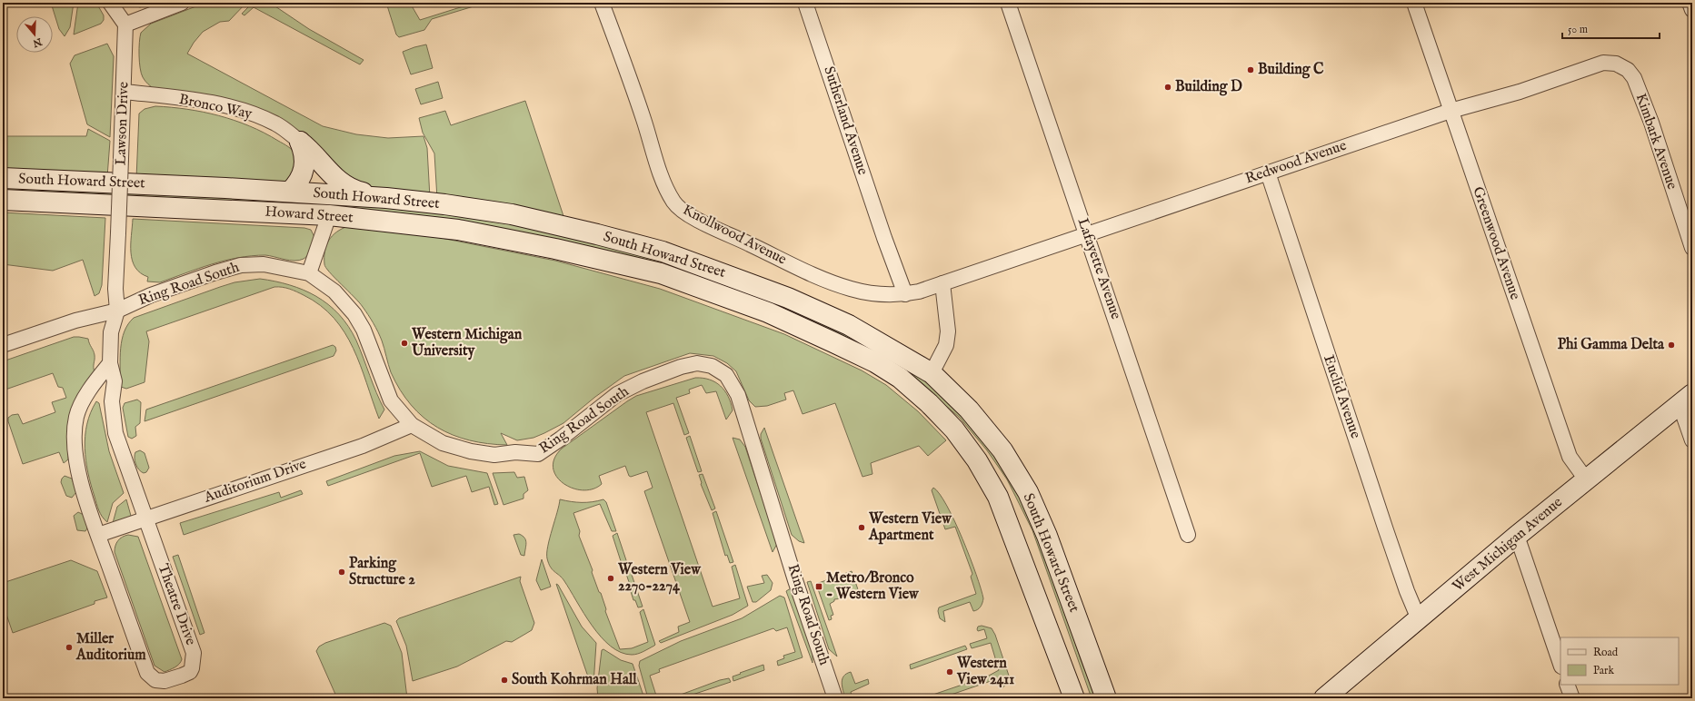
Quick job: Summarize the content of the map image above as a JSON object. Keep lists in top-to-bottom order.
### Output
{
  "streets": {
    "street": [
      "Bronco Way",
      "Sutherland Avenue",
      "Lawson Drive",
      "Kimbark Avenue",
      "Redwood Avenue",
      "South Howard Street",
      "Howard Street",
      "Knollwood Avenue",
      "Greenwood Avenue",
      "Lafayette Avenue",
      "Ring Road South",
      "Euclid Avenue",
      "Auditorium Drive",
      "West Michigan Avenue",
      "Theatre Drive"
    ]
  },
  "crossings": [
    ["Bronco Way", "Lawson Drive"],
    ["Sutherland Avenue", "Knollwood Avenue"],
    ["Lawson Drive", "Ring Road South"],
    ["Lawson Drive", "Theatre Drive"],
    ["Kimbark Avenue", "Redwood Avenue"],
    ["Redwood Avenue", "Knollwood Avenue"],
    ["Redwood Avenue", "Greenwood Avenue"],
    ["Redwood Avenue", "Lafayette Avenue"],
    ["Redwood Avenue", "Euclid Avenue"],
    ["South Howard Street", "Howard Street"],
    ["Greenwood Avenue", "West Michigan Avenue"],
    ["Ring Road South", "Auditorium Drive"],
    ["Ring Road South", "Theatre Drive"],
    ["Euclid Avenue", "West Michigan Avenue"],
    ["Auditorium Drive", "Theatre Drive"]
  ],
  "places": {
    "other": [
      "Building C",
      "Building D",
      "Western Michigan University",
      "Phi Gamma Delta",
      "Western View Apartment",
      "Parking Structure 2",
      "Western View 2270-2274",
      "Miller Auditorium",
      "Western View 2411",
      "South Kohrman Hall"
    ],
    "transit": ["Metro/Bronco - Western View"]
  },
  "legend": ["Road", "Park"],
  "scale_bar": "50 m",
  "north": "bottom"
}
